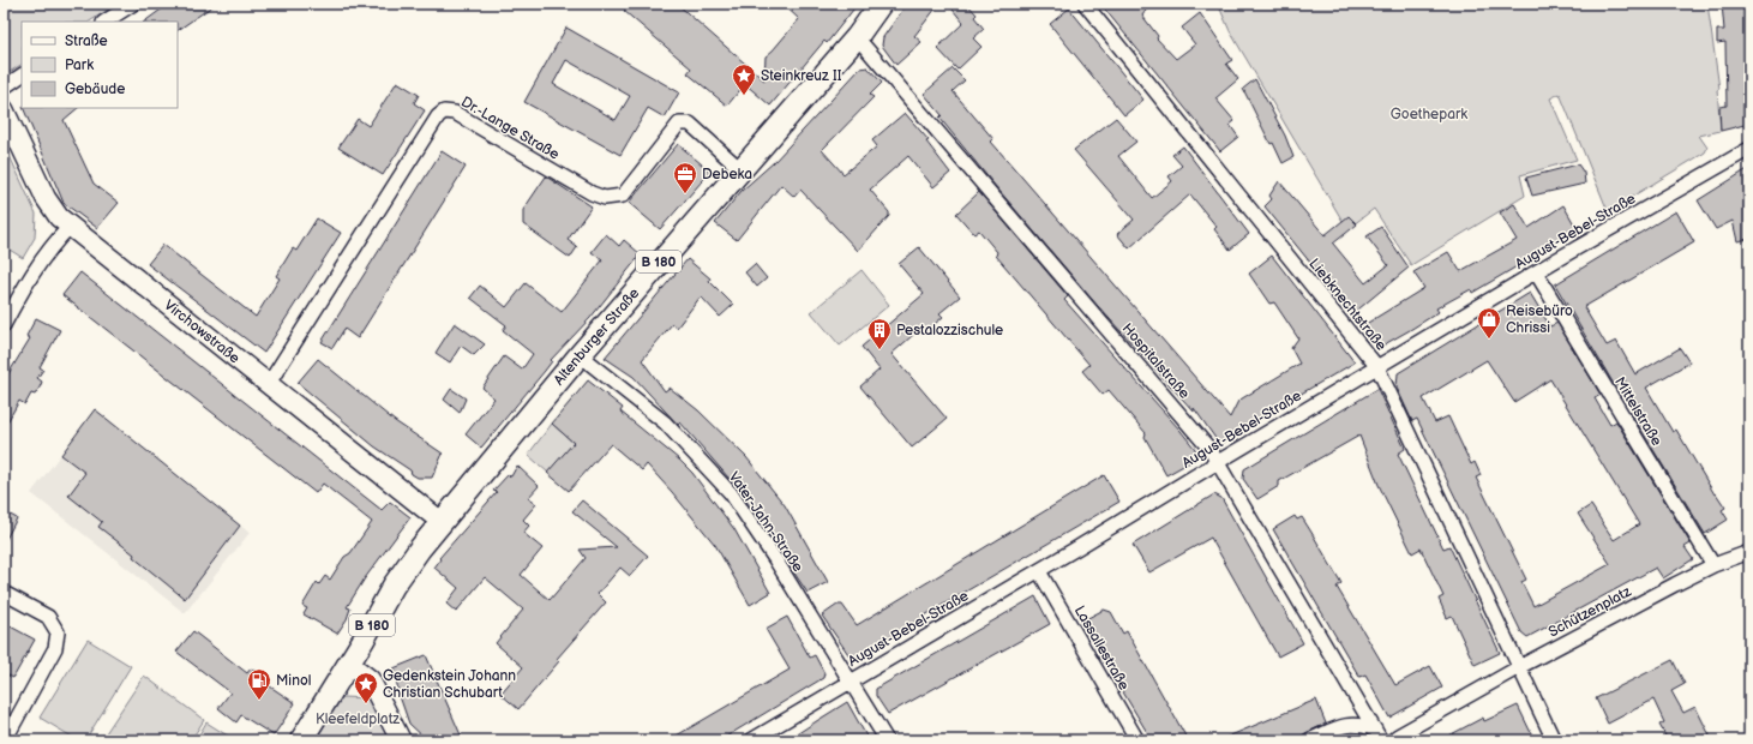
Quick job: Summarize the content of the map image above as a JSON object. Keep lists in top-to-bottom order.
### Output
{
  "streets": {
    "main road": ["B 180", "Altenburger Straße"],
    "street": [
      "Dr.-Lange Straße",
      "August-Bebel-Straße",
      "Liebknechtstraße",
      "Virchowstraße",
      "Hospitalstraße",
      "Mittelstraße",
      "Vater-Jahn-Straße",
      "Schützenplatz",
      "Lassallestraße"
    ]
  },
  "crossings": [
    ["Dr.-Lange Straße", "Virchowstraße"],
    ["Dr.-Lange Straße", "Altenburger Straße"],
    ["August-Bebel-Straße", "Liebknechtstraße"],
    ["August-Bebel-Straße", "Hospitalstraße"],
    ["August-Bebel-Straße", "Mittelstraße"],
    ["August-Bebel-Straße", "Vater-Jahn-Straße"],
    ["August-Bebel-Straße", "Lassallestraße"],
    ["B 180", "Altenburger Straße"],
    ["Liebknechtstraße", "Schützenplatz"],
    ["Virchowstraße", "Altenburger Straße"],
    ["Altenburger Straße", "Hospitalstraße"],
    ["Altenburger Straße", "Vater-Jahn-Straße"],
    ["Mittelstraße", "Schützenplatz"]
  ],
  "parks": ["Goethepark", "Kleefeldplatz"],
  "places": {
    "place": ["Steinkreuz II", "Gedenkstein Johann Christian Schubart"],
    "office": ["Debeka"],
    "shop": ["Reisebüro Chrissi"],
    "building": ["Pestalozzischule"],
    "fuel station": ["Minol"]
  },
  "legend": ["Straße", "Park", "Gebäude"]
}
